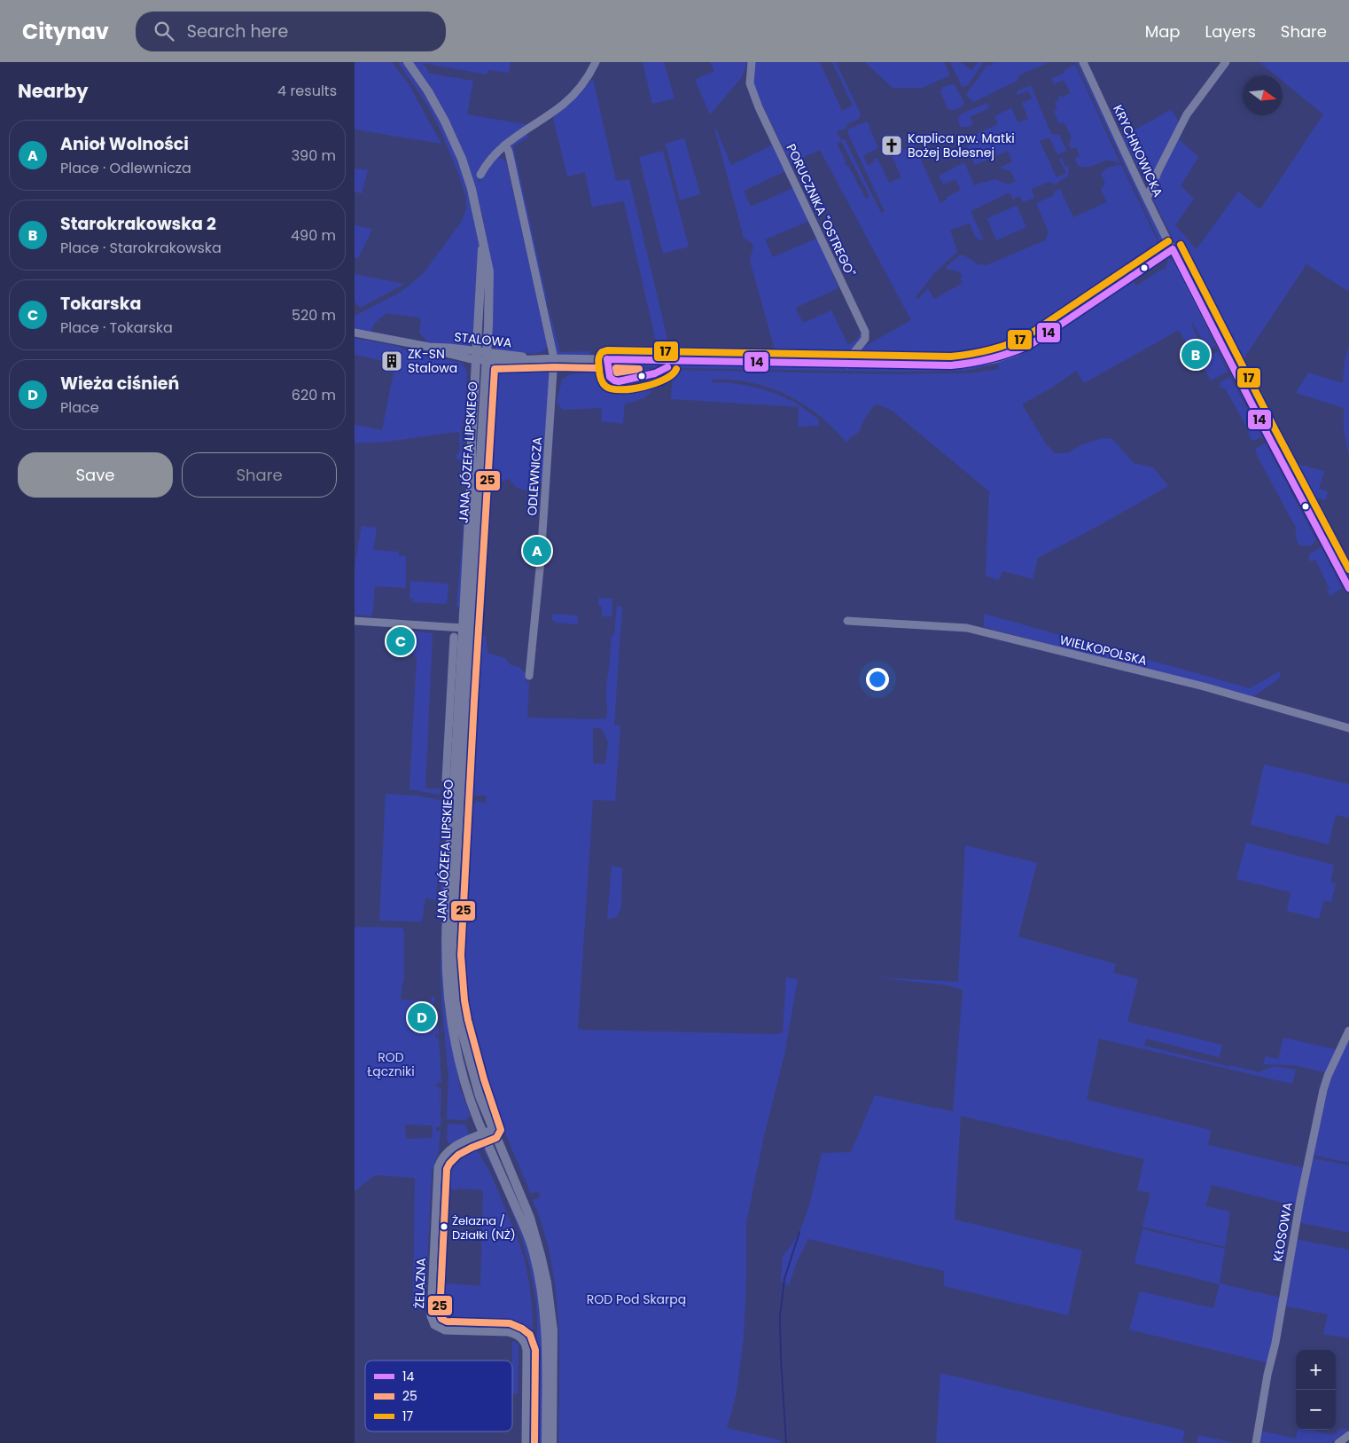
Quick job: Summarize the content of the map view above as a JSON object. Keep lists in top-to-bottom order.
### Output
{
  "streets": {
    "main road": ["JANA JÓZEFA LIPSKIEGO"],
    "street": [
      "KRYCHNOWICKA",
      "PORUCZNIKA \"OSTREGO\"",
      "STALOWA",
      "ODLEWNICZA",
      "WIELKOPOLSKA",
      "KŁOSOWA",
      "ŻELAZNA"
    ]
  },
  "crossings": [
    ["KRYCHNOWICKA", "STALOWA"],
    ["PORUCZNIKA \"OSTREGO\"", "STALOWA"],
    ["STALOWA", "JANA JÓZEFA LIPSKIEGO"],
    ["STALOWA", "ODLEWNICZA"],
    ["JANA JÓZEFA LIPSKIEGO", "ŻELAZNA"]
  ],
  "parks": ["ROD Łączniki", "ROD Pod Skarpą"],
  "places": {
    "church": ["Kaplica pw. Matki Bożej Bolesnej"],
    "building": ["ZK-SN Stalowa"],
    "other": ["Żelazna / Działki (NŻ)"]
  },
  "lines": ["transit line 17", "transit line 14", "transit line 25"],
  "legend": ["14", "25", "17"],
  "north": "right",
  "page": {
    "header": "Citynav",
    "search": "Search here",
    "nav": ["Map", "Layers", "Share"],
    "heading": ["Nearby", "4 results"],
    "list": [
      {
        "mark": "A",
        "name": "Anioł Wolności",
        "note": "Place · Odlewnicza",
        "value": "390 m"
      },
      {
        "mark": "B",
        "name": "Starokrakowska 2",
        "note": "Place · Starokrakowska",
        "value": "490 m"
      },
      {
        "mark": "C",
        "name": "Tokarska",
        "note": "Place · Tokarska",
        "value": "520 m"
      },
      {
        "mark": "D",
        "name": "Wieża ciśnień",
        "note": "Place",
        "value": "620 m"
      }
    ],
    "pins": [
      "B",
      "A",
      "C",
      "D"
    ],
    "buttons": ["Save", "Share"],
    "map_buttons": ["+", "−"]
  }
}
